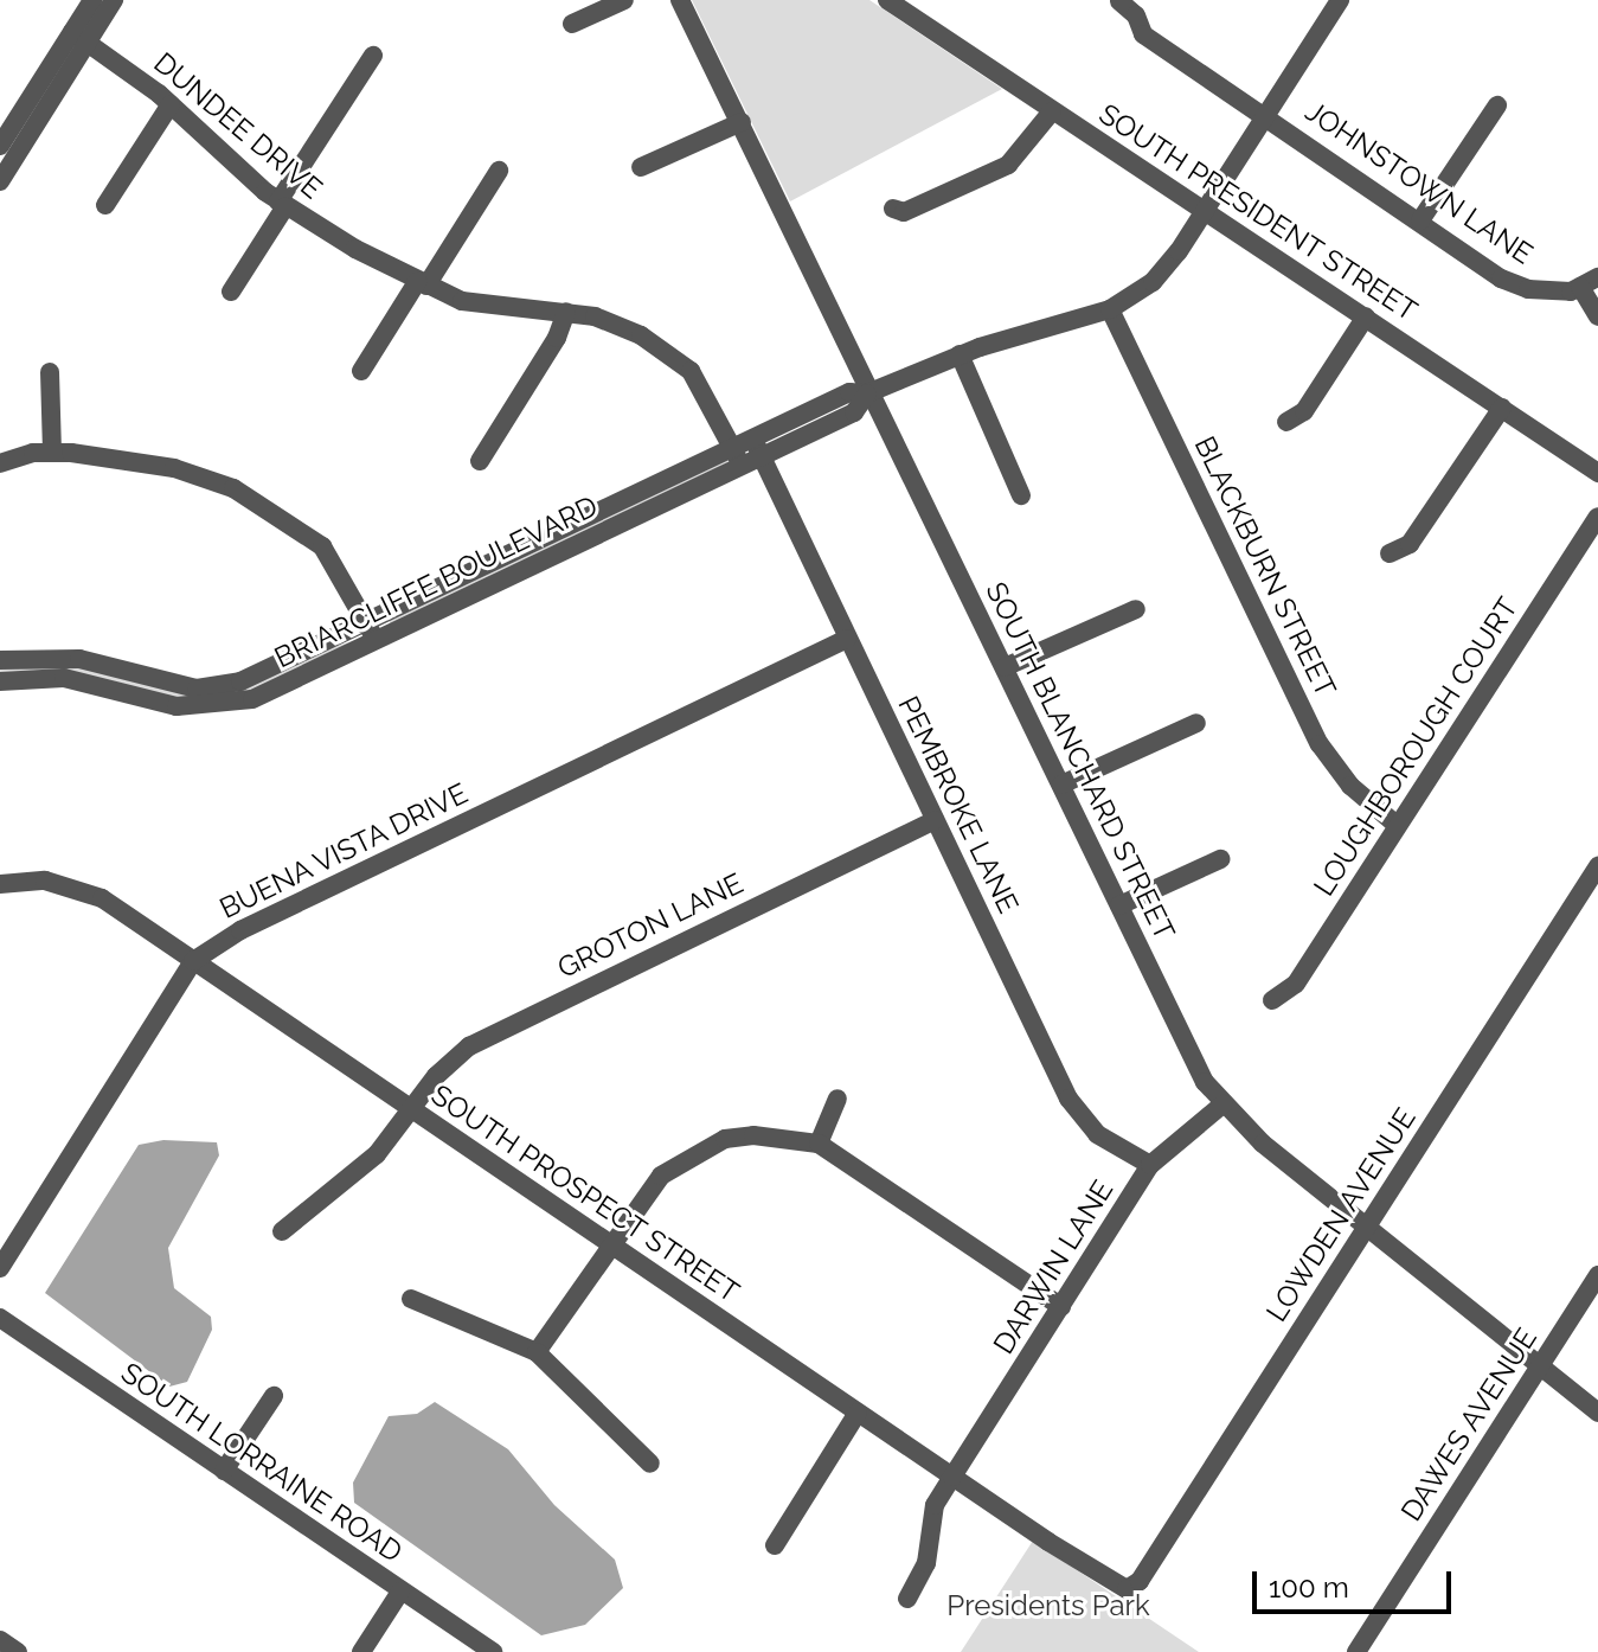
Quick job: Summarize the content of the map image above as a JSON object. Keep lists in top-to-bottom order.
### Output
{
  "streets": {
    "street": [
      "DUNDEE DRIVE",
      "JOHNSTOWN LANE",
      "SOUTH PRESIDENT STREET",
      "BLACKBURN STREET",
      "BRIARCLIFFE BOULEVARD",
      "LOUGHBOROUGH COURT",
      "SOUTH BLANCHARD STREET",
      "PEMBROKE LANE",
      "BUENA VISTA DRIVE",
      "GROTON LANE",
      "SOUTH PROSPECT STREET",
      "LOWDEN AVENUE",
      "DARWIN LANE",
      "DAWES AVENUE",
      "SOUTH LORRAINE ROAD"
    ]
  },
  "crossings": [
    ["DUNDEE DRIVE", "BRIARCLIFFE BOULEVARD"],
    ["JOHNSTOWN LANE", "BRIARCLIFFE BOULEVARD"],
    ["SOUTH PRESIDENT STREET", "BRIARCLIFFE BOULEVARD"],
    ["BLACKBURN STREET", "BRIARCLIFFE BOULEVARD"],
    ["BLACKBURN STREET", "LOUGHBOROUGH COURT"],
    ["BRIARCLIFFE BOULEVARD", "SOUTH BLANCHARD STREET"],
    ["BRIARCLIFFE BOULEVARD", "PEMBROKE LANE"],
    ["SOUTH BLANCHARD STREET", "LOWDEN AVENUE"],
    ["SOUTH BLANCHARD STREET", "DARWIN LANE"],
    ["SOUTH BLANCHARD STREET", "DAWES AVENUE"],
    ["PEMBROKE LANE", "BUENA VISTA DRIVE"],
    ["PEMBROKE LANE", "GROTON LANE"],
    ["PEMBROKE LANE", "DARWIN LANE"],
    ["BUENA VISTA DRIVE", "SOUTH PROSPECT STREET"],
    ["GROTON LANE", "SOUTH PROSPECT STREET"],
    ["SOUTH PROSPECT STREET", "LOWDEN AVENUE"],
    ["SOUTH PROSPECT STREET", "DARWIN LANE"]
  ],
  "parks": ["Presidents Park"],
  "scale_bar": "100 m"
}
